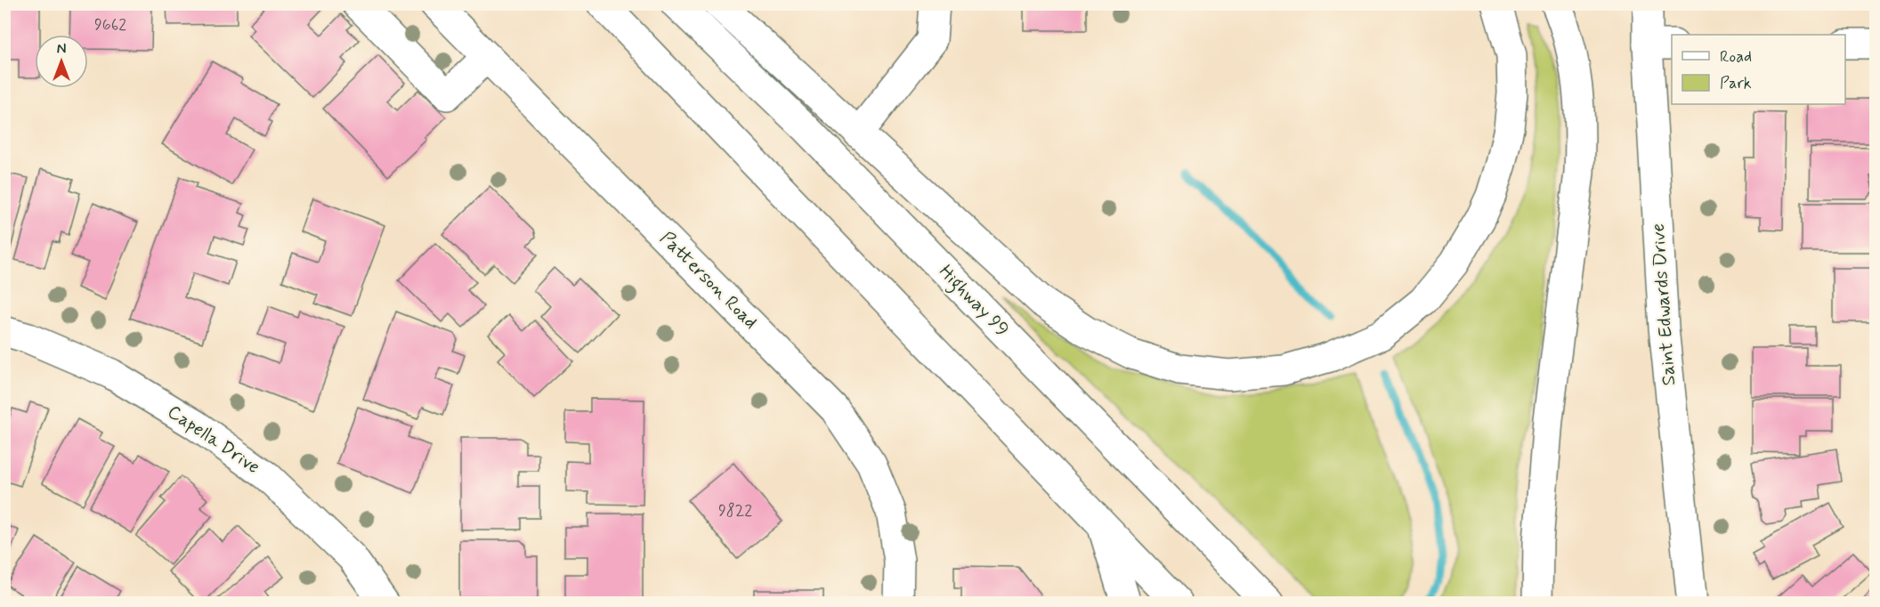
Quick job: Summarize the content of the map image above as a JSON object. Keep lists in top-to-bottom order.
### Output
{
  "streets": {
    "main road": [
      "Patterson Road",
      "Highway 99",
      "Saint Edwards Drive",
      "Capella Drive"
    ]
  },
  "house_numbers": ["9662", "9822"],
  "legend": ["Road", "Park"],
  "north": "top"
}
